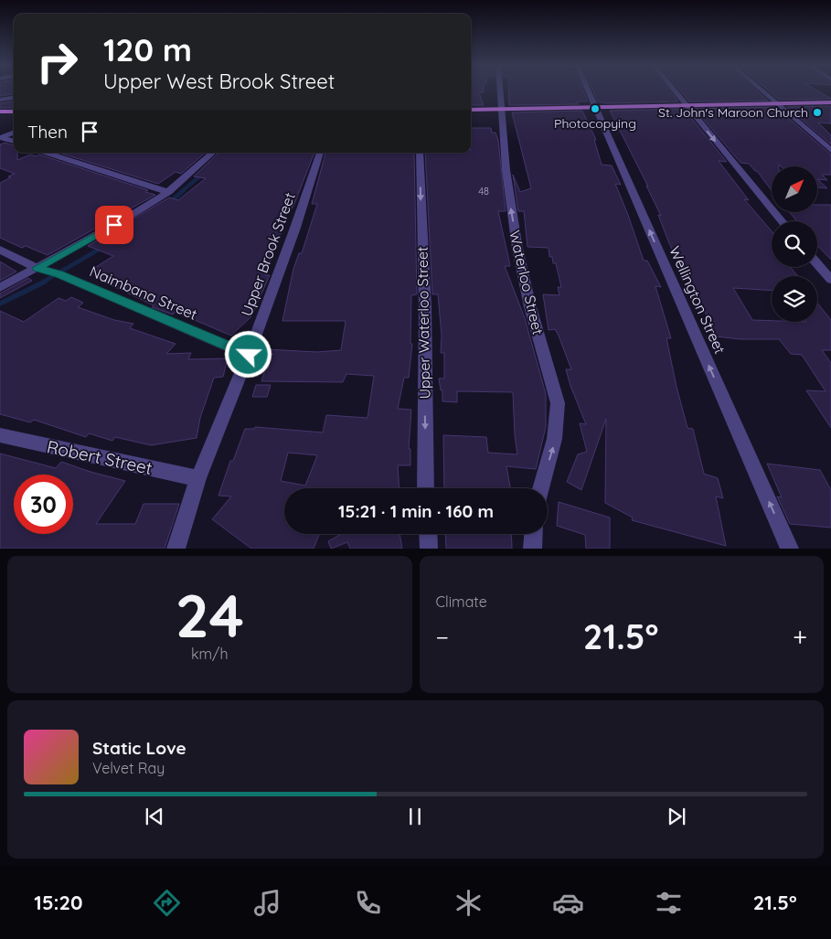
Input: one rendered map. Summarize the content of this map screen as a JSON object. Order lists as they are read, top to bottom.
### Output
{
  "streets": {
    "street": [
      "Upper Brook Street",
      "Waterloo Street",
      "Naimbana Street",
      "Wellington Street",
      "Upper Waterloo Street",
      "Robert Street"
    ]
  },
  "crossings": [
    ["Upper Brook Street", "Naimbana Street"],
    ["Upper Brook Street", "Robert Street"]
  ],
  "one_way": ["Waterloo Street", "Wellington Street", "Upper Waterloo Street"],
  "places": ["Photocopying", "St. John's Maroon Church"],
  "house_numbers": ["48"],
  "north": "top right",
  "page": {
    "turn": ["120 m", "Upper West Brook Street"],
    "then": "Then",
    "limit": "30",
    "trip": "15:21 · 1 min · 160 m",
    "tile": [
      ["24", "km/h"],
      "Climate"
    ],
    "heat": ["−", "21.5°", "+"],
    "song": ["Static Love", "Velvet Ray"],
    "tabs": ["15:20", "21.5°"]
  }
}
